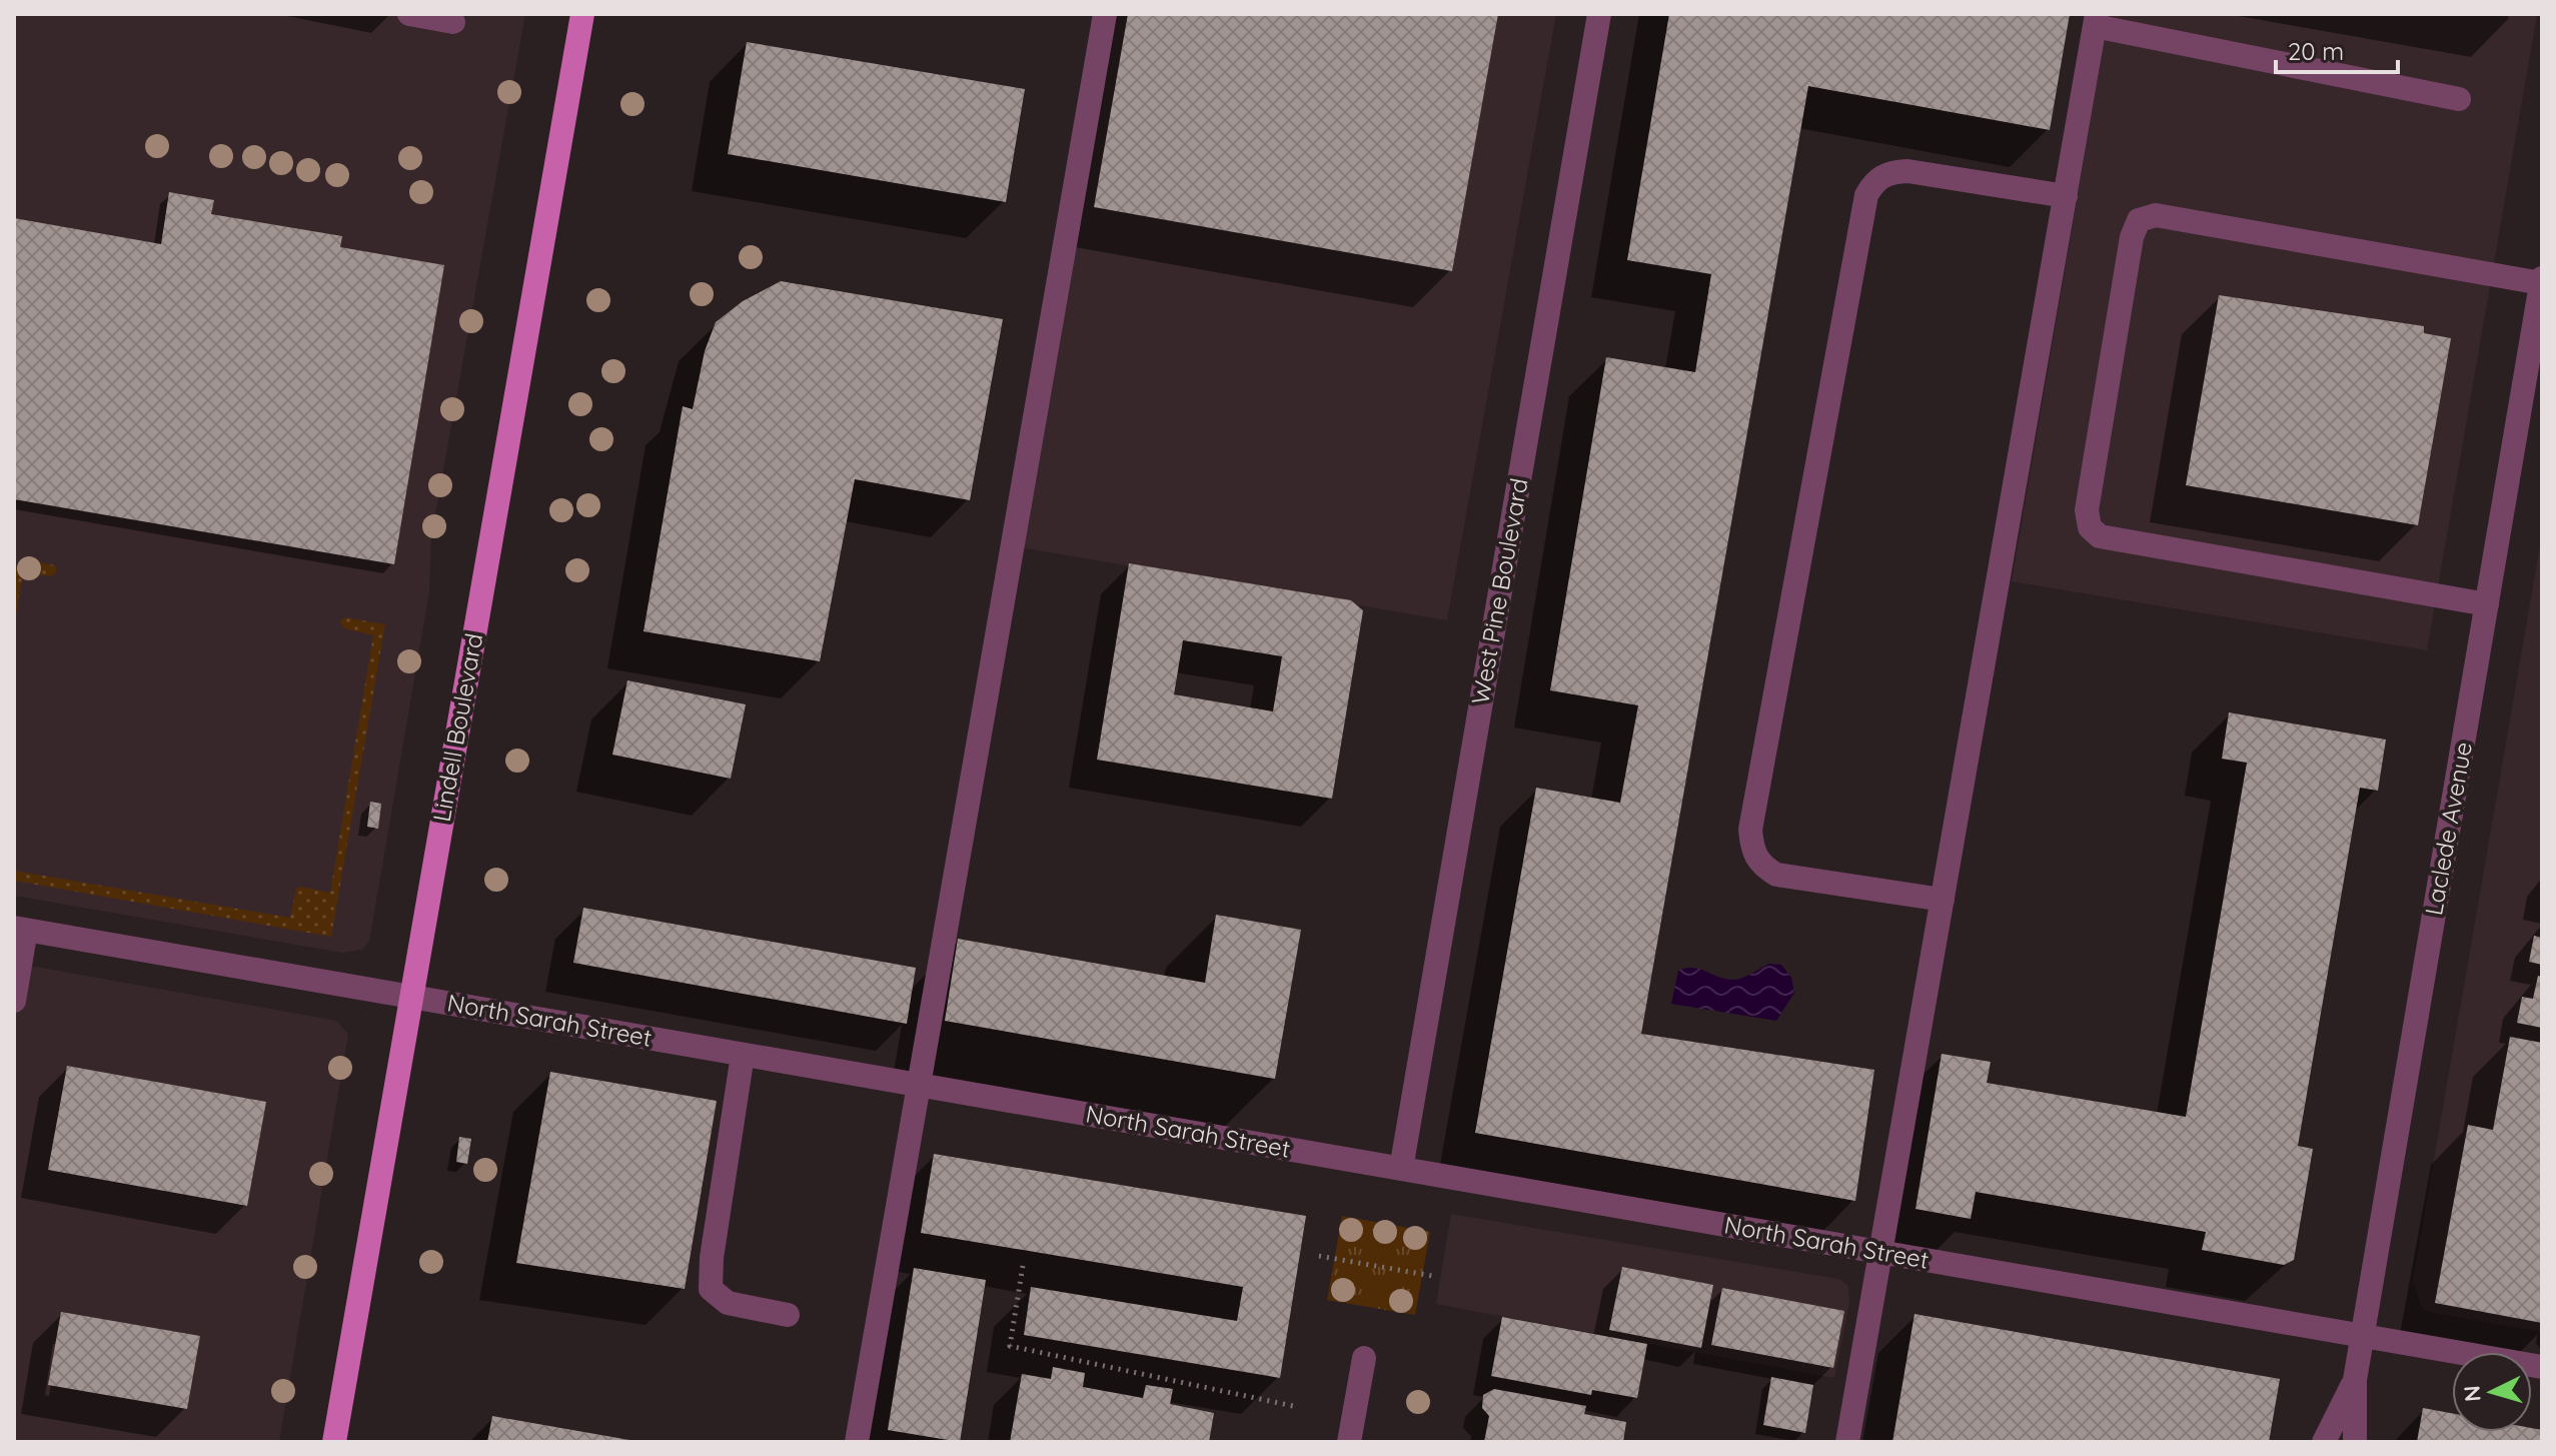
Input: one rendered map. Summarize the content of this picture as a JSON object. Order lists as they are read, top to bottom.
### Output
{
  "streets": {
    "main road": ["Lindell Boulevard"],
    "street": ["West Pine Boulevard", "Laclede Avenue", "North Sarah Street"]
  },
  "crossings": [
    ["West Pine Boulevard", "North Sarah Street"],
    ["Lindell Boulevard", "North Sarah Street"],
    ["Laclede Avenue", "North Sarah Street"]
  ],
  "scale_bar": "20 m",
  "north": "left"
}
